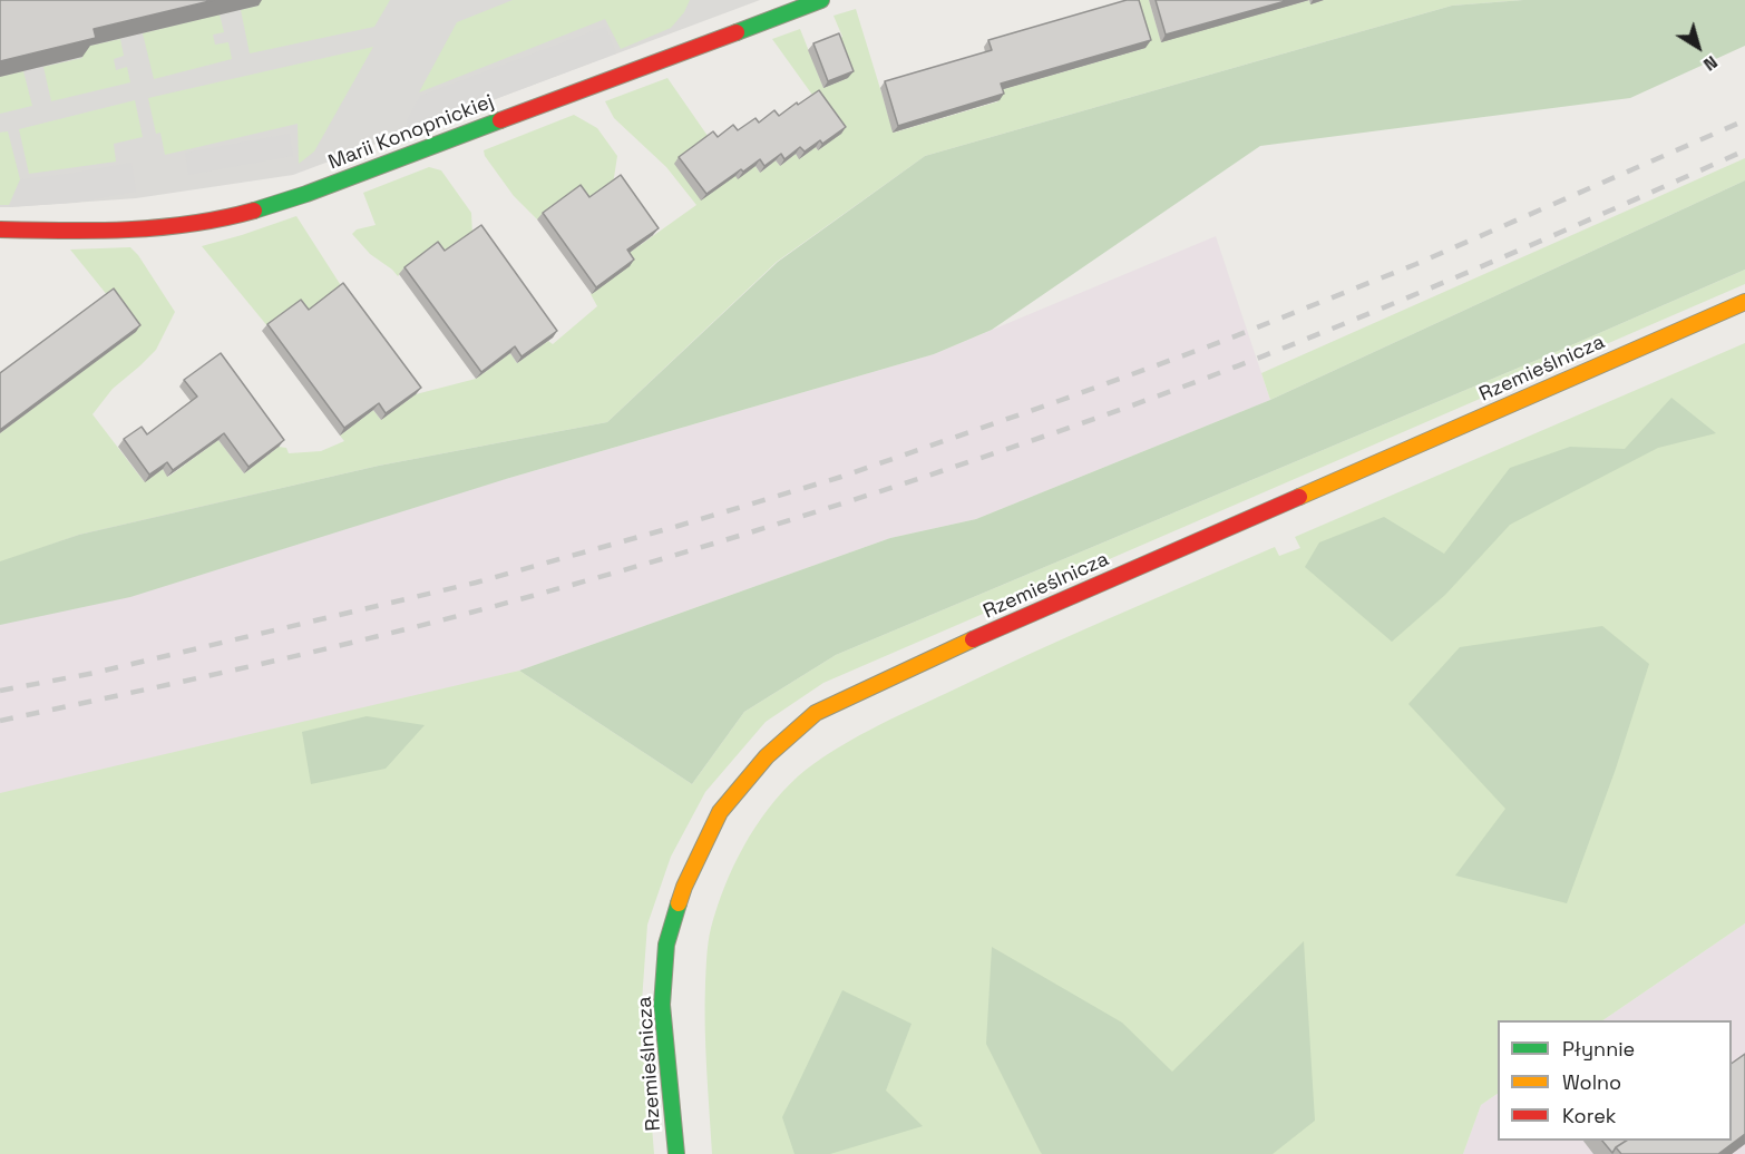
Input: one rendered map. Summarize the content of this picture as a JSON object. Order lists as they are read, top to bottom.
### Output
{
  "streets": {
    "street": ["Marii Konopnickiej", "Rzemieślnicza"]
  },
  "legend": ["Płynnie", "Wolno", "Korek"],
  "north": "bottom right"
}
